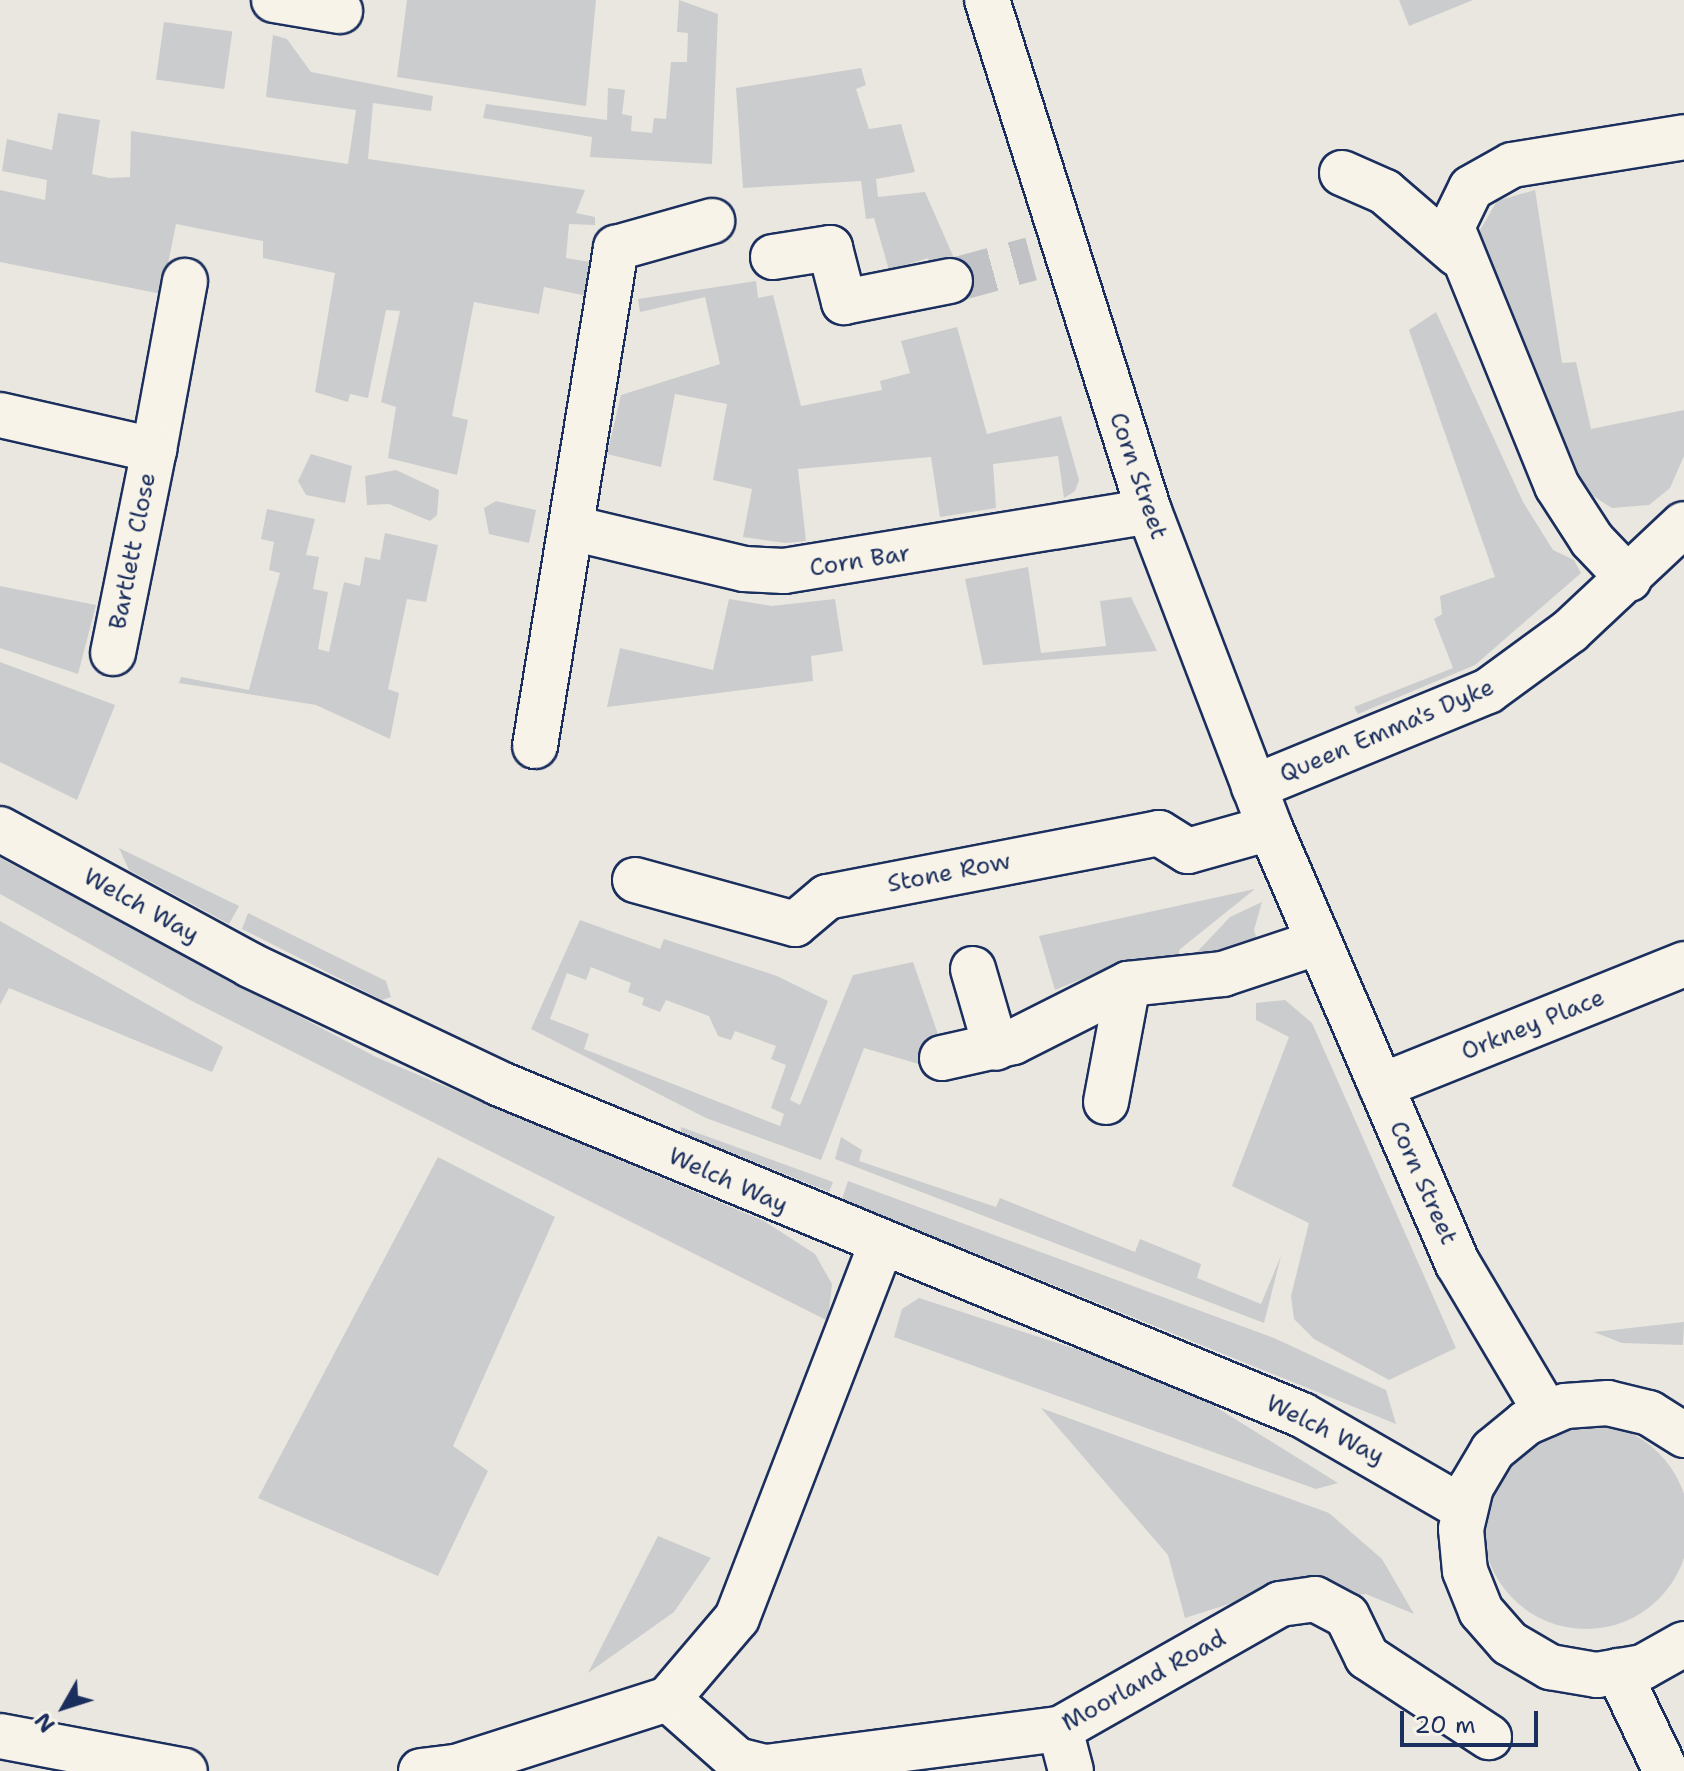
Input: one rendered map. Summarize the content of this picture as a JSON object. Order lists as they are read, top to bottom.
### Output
{
  "streets": {
    "street": [
      "Corn Street",
      "Bartlett Close",
      "Corn Bar",
      "Queen Emma's Dyke",
      "Stone Row",
      "Welch Way",
      "Orkney Place",
      "Moorland Road"
    ]
  },
  "crossings": [
    ["Corn Street", "Corn Bar"],
    ["Corn Street", "Queen Emma's Dyke"],
    ["Corn Street", "Stone Row"],
    ["Corn Street", "Orkney Place"]
  ],
  "scale_bar": "20 m",
  "north": "bottom left"
}
